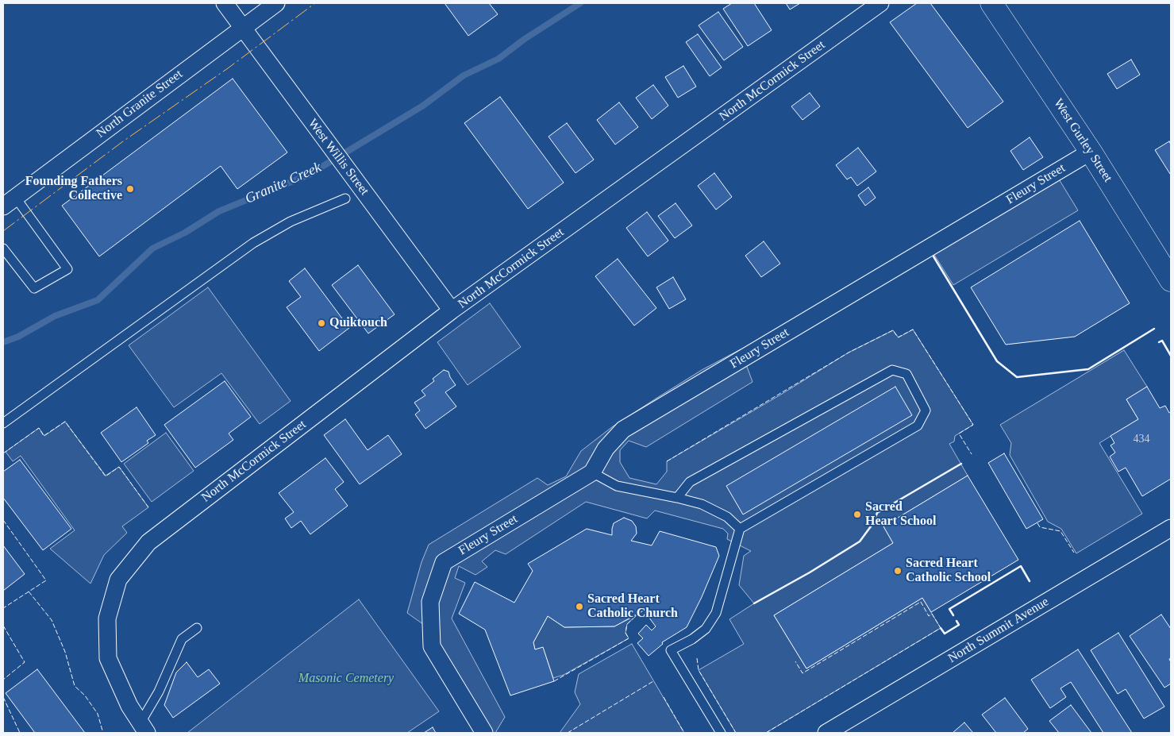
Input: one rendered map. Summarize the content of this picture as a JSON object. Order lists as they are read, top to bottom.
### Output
{
  "streets": {
    "main road": ["West Gurley Street"],
    "street": [
      "North McCormick Street",
      "North Granite Street",
      "West Willis Street",
      "Fleury Street",
      "North Summit Avenue"
    ]
  },
  "crossings": [
    ["North McCormick Street", "West Willis Street"],
    ["North Granite Street", "West Willis Street"],
    ["West Gurley Street", "Fleury Street"]
  ],
  "water": ["Granite Creek"],
  "parks": ["Masonic Cemetery"],
  "places": [
    "Founding Fathers Collective",
    "Quiktouch",
    "Sacred Heart School",
    "Sacred Heart Catholic School",
    "Sacred Heart Catholic Church"
  ],
  "house_numbers": ["434"]
}
